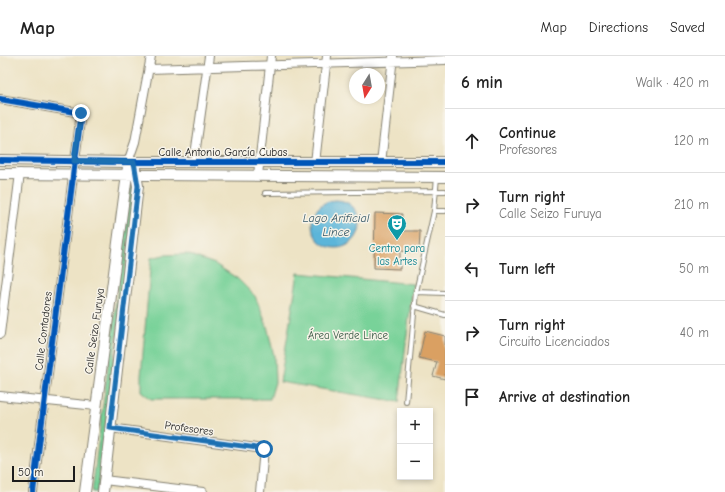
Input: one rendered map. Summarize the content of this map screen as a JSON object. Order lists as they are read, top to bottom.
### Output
{
  "streets": {
    "street": [
      "Calle Antonio García Cubas",
      "Calle Contadores",
      "Calle Seizo Furuya",
      "Profesores"
    ]
  },
  "crossings": [
    ["Calle Antonio García Cubas", "Calle Contadores"],
    ["Calle Antonio García Cubas", "Calle Seizo Furuya"]
  ],
  "water": ["Lago Arificial Lince"],
  "parks": ["Área Verde Lince"],
  "places": {
    "theatre": ["Centro para las Artes"]
  },
  "scale_bar": "50 m",
  "north": "bottom",
  "page": {
    "header": "Map",
    "nav": ["Map", "Directions", "Saved"],
    "heading": ["6 min", "Walk · 420 m"],
    "list": [
      ["Continue", "Profesores", "120 m"],
      ["Turn right", "Calle Seizo Furuya", "210 m"],
      ["Turn left", "50 m"],
      ["Turn right", "Circuito Licenciados", "40 m"],
      "Arrive at destination"
    ],
    "map_buttons": ["+", "−"],
    "scale": "50 m"
  }
}
